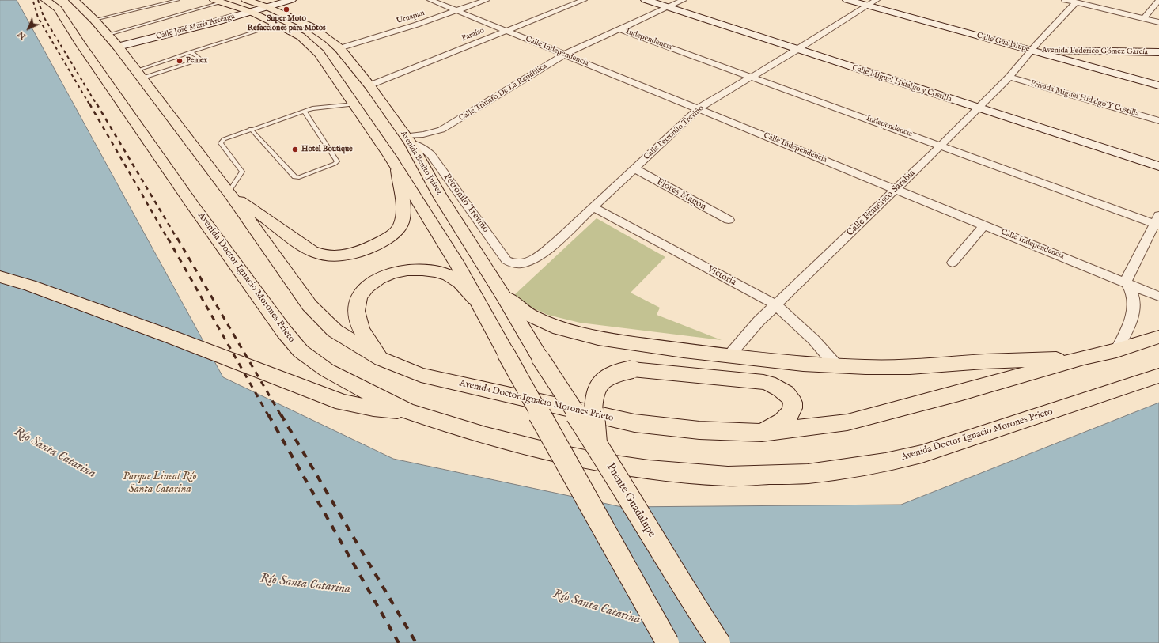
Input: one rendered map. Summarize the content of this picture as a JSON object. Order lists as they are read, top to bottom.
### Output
{
  "streets": {
    "main road": ["Avenida Benito Juárez", "Avenida Doctor Ignacio Morones Prieto", "Puente Guadalupe"],
    "street": [
      "Uruapan",
      "Calle José María Arteaga",
      "Paraíso",
      "Independencia",
      "Calle Guadalupe",
      "Calle Independencia",
      "Avenida Federico Gómez García",
      "Calle Miguel Hidalgo y Costilla",
      "Calle Triunfo De La República",
      "Privada Miguel Hidalgo Y Costilla",
      "Calle Petronilo Treviño",
      "Flores Magon",
      "Petronilo Treviño",
      "Calle Francisco Sarabia",
      "Victoria"
    ]
  },
  "crossings": [
    ["Uruapan", "Calle Independencia"],
    ["Uruapan", "Avenida Benito Juárez"],
    ["Calle José María Arteaga", "Avenida Benito Juárez"],
    ["Calle José María Arteaga", "Avenida Doctor Ignacio Morones Prieto"],
    ["Paraíso", "Calle Independencia"],
    ["Paraíso", "Avenida Benito Juárez"],
    ["Independencia", "Calle Triunfo De La República"],
    ["Independencia", "Calle Petronilo Treviño"],
    ["Independencia", "Calle Francisco Sarabia"],
    ["Calle Guadalupe", "Avenida Federico Gómez García"],
    ["Calle Guadalupe", "Calle Petronilo Treviño"],
    ["Calle Guadalupe", "Calle Francisco Sarabia"],
    ["Calle Independencia", "Calle Triunfo De La República"],
    ["Calle Independencia", "Calle Petronilo Treviño"],
    ["Calle Independencia", "Calle Francisco Sarabia"],
    ["Avenida Federico Gómez García", "Calle Francisco Sarabia"],
    ["Calle Miguel Hidalgo y Costilla", "Calle Triunfo De La República"],
    ["Calle Miguel Hidalgo y Costilla", "Calle Petronilo Treviño"],
    ["Calle Miguel Hidalgo y Costilla", "Calle Francisco Sarabia"],
    ["Calle Triunfo De La República", "Avenida Benito Juárez"],
    ["Calle Triunfo De La República", "Petronilo Treviño"],
    ["Privada Miguel Hidalgo Y Costilla", "Calle Francisco Sarabia"],
    ["Calle Petronilo Treviño", "Flores Magon"],
    ["Calle Petronilo Treviño", "Petronilo Treviño"],
    ["Calle Petronilo Treviño", "Victoria"],
    ["Avenida Benito Juárez", "Petronilo Treviño"],
    ["Avenida Benito Juárez", "Puente Guadalupe"],
    ["Calle Francisco Sarabia", "Victoria"]
  ],
  "water": ["Río Santa Catarina"],
  "parks": ["Parque Lineal Río Santa Catarina"],
  "places": ["Super Moto Refacciones para Motos", "Pemex", "Hotel Boutique"],
  "north": "bottom left"
}
